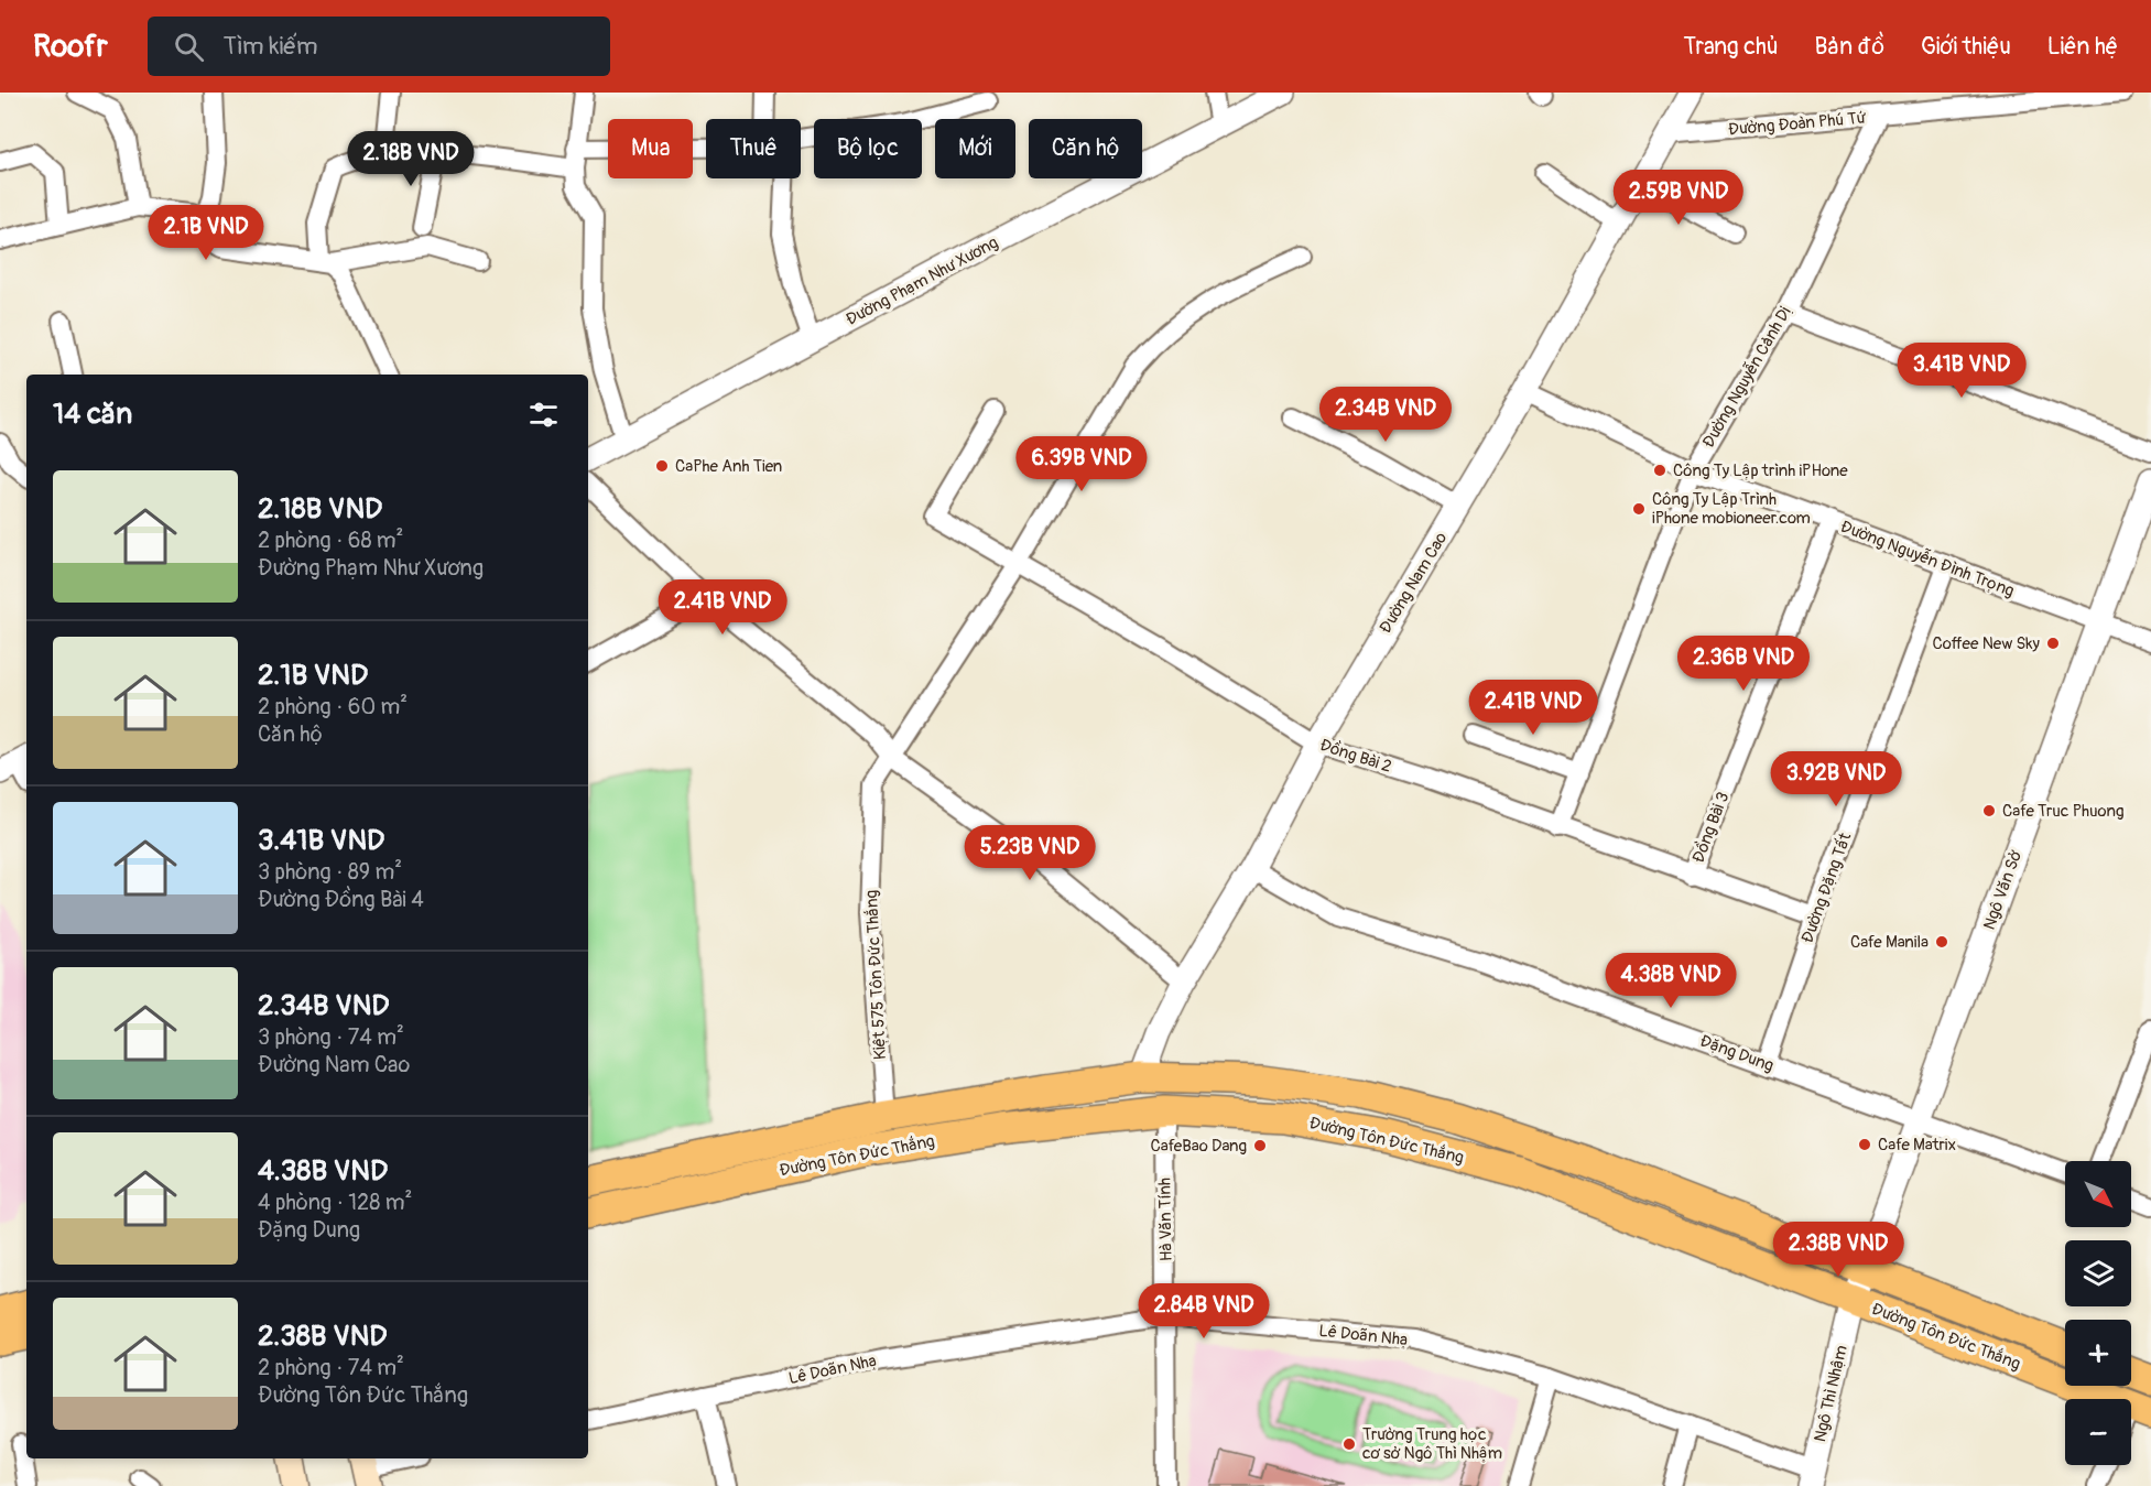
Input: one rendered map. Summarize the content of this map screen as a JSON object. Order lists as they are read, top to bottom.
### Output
{
  "streets": {
    "highway": ["Đường Tôn Đức Thắng"],
    "street": [
      "Đường Đoàn Phú Tứ",
      "Đường Phạm Như Xương",
      "Đường Nguyễn Cảnh Dị",
      "Đường Nguyễn Đình Trọng",
      "Đường Nam Cao",
      "Đồng Bài 2",
      "Đồng Bài 3",
      "Đường Đặng Tất",
      "Ngô Văn Sở",
      "Kiệt 575 Tôn Đức Thắng",
      "Đặng Dung",
      "Hà Văn Tính",
      "Lê Doãn Nhạ",
      "Ngô Thì Nhậm"
    ]
  },
  "crossings": [
    ["Đường Đoàn Phú Tứ", "Đường Nguyễn Cảnh Dị"],
    ["Đường Đoàn Phú Tứ", "Đường Nam Cao"],
    ["Đường Nguyễn Cảnh Dị", "Đường Nguyễn Đình Trọng"],
    ["Đường Nguyễn Cảnh Dị", "Đồng Bài 2"],
    ["Đường Nguyễn Đình Trọng", "Đường Nam Cao"],
    ["Đường Nguyễn Đình Trọng", "Đồng Bài 3"],
    ["Đường Nguyễn Đình Trọng", "Đường Đặng Tất"],
    ["Đường Nguyễn Đình Trọng", "Ngô Văn Sở"],
    ["Đường Nam Cao", "Đồng Bài 2"],
    ["Đường Nam Cao", "Đặng Dung"],
    ["Đường Nam Cao", "Đường Tôn Đức Thắng"],
    ["Đồng Bài 2", "Đồng Bài 3"],
    ["Đồng Bài 2", "Đường Đặng Tất"],
    ["Đồng Bài 2", "Kiệt 575 Tôn Đức Thắng"],
    ["Đường Đặng Tất", "Đặng Dung"],
    ["Ngô Văn Sở", "Đặng Dung"],
    ["Ngô Văn Sở", "Đường Tôn Đức Thắng"],
    ["Ngô Văn Sở", "Ngô Thì Nhậm"],
    ["Kiệt 575 Tôn Đức Thắng", "Đường Tôn Đức Thắng"],
    ["Đường Tôn Đức Thắng", "Hà Văn Tính"],
    ["Đường Tôn Đức Thắng", "Ngô Thì Nhậm"],
    ["Hà Văn Tính", "Lê Doãn Nhạ"],
    ["Lê Doãn Nhạ", "Ngô Thì Nhậm"]
  ],
  "places": [
    "CaPhe Anh Tien",
    "Công Ty Lập trình iPHone",
    "Công Ty Lập Trình iPhone mobioneer.com",
    "Coffee New Sky",
    "Cafe Truc Phuong",
    "Cafe Manila",
    "Cafe Matrix",
    "CafeBao Dang",
    "Trường Trung học cơ sở Ngô Thì Nhậm"
  ],
  "north": "bottom right",
  "page": {
    "header": "Roofr",
    "search": "Tìm kiếm",
    "nav": [
      "Trang chủ",
      "Bản đồ",
      "Giới thiệu",
      "Liên hệ"
    ],
    "chip": [
      "Mua",
      "Thuê",
      "Bộ lọc",
      "Mới",
      "Căn hộ"
    ],
    "price": [
      "2.18B VND",
      "2.59B VND",
      "2.1B VND",
      "3.41B VND",
      "2.34B VND",
      "6.39B VND",
      "2.41B VND",
      "2.36B VND",
      "2.41B VND",
      "3.92B VND",
      "5.23B VND",
      "4.38B VND",
      "2.38B VND",
      "2.84B VND"
    ],
    "heading": "14 căn",
    "list": [
      {
        "name": "2.18B VND",
        "note": "2 phòng · 68 m² · Đường Phạm Như Xương"
      },
      {
        "name": "2.1B VND",
        "note": "2 phòng · 60 m² · Căn hộ"
      },
      {
        "name": "3.41B VND",
        "note": "3 phòng · 89 m² · Đường Đồng Bài 4"
      },
      {
        "name": "2.34B VND",
        "note": "3 phòng · 74 m² · Đường Nam Cao"
      },
      {
        "name": "4.38B VND",
        "note": "4 phòng · 128 m² · Đặng Dung"
      },
      {
        "name": "2.38B VND",
        "note": "2 phòng · 74 m² · Đường Tôn Đức Thắng"
      }
    ],
    "map_buttons": ["+", "−"]
  }
}
